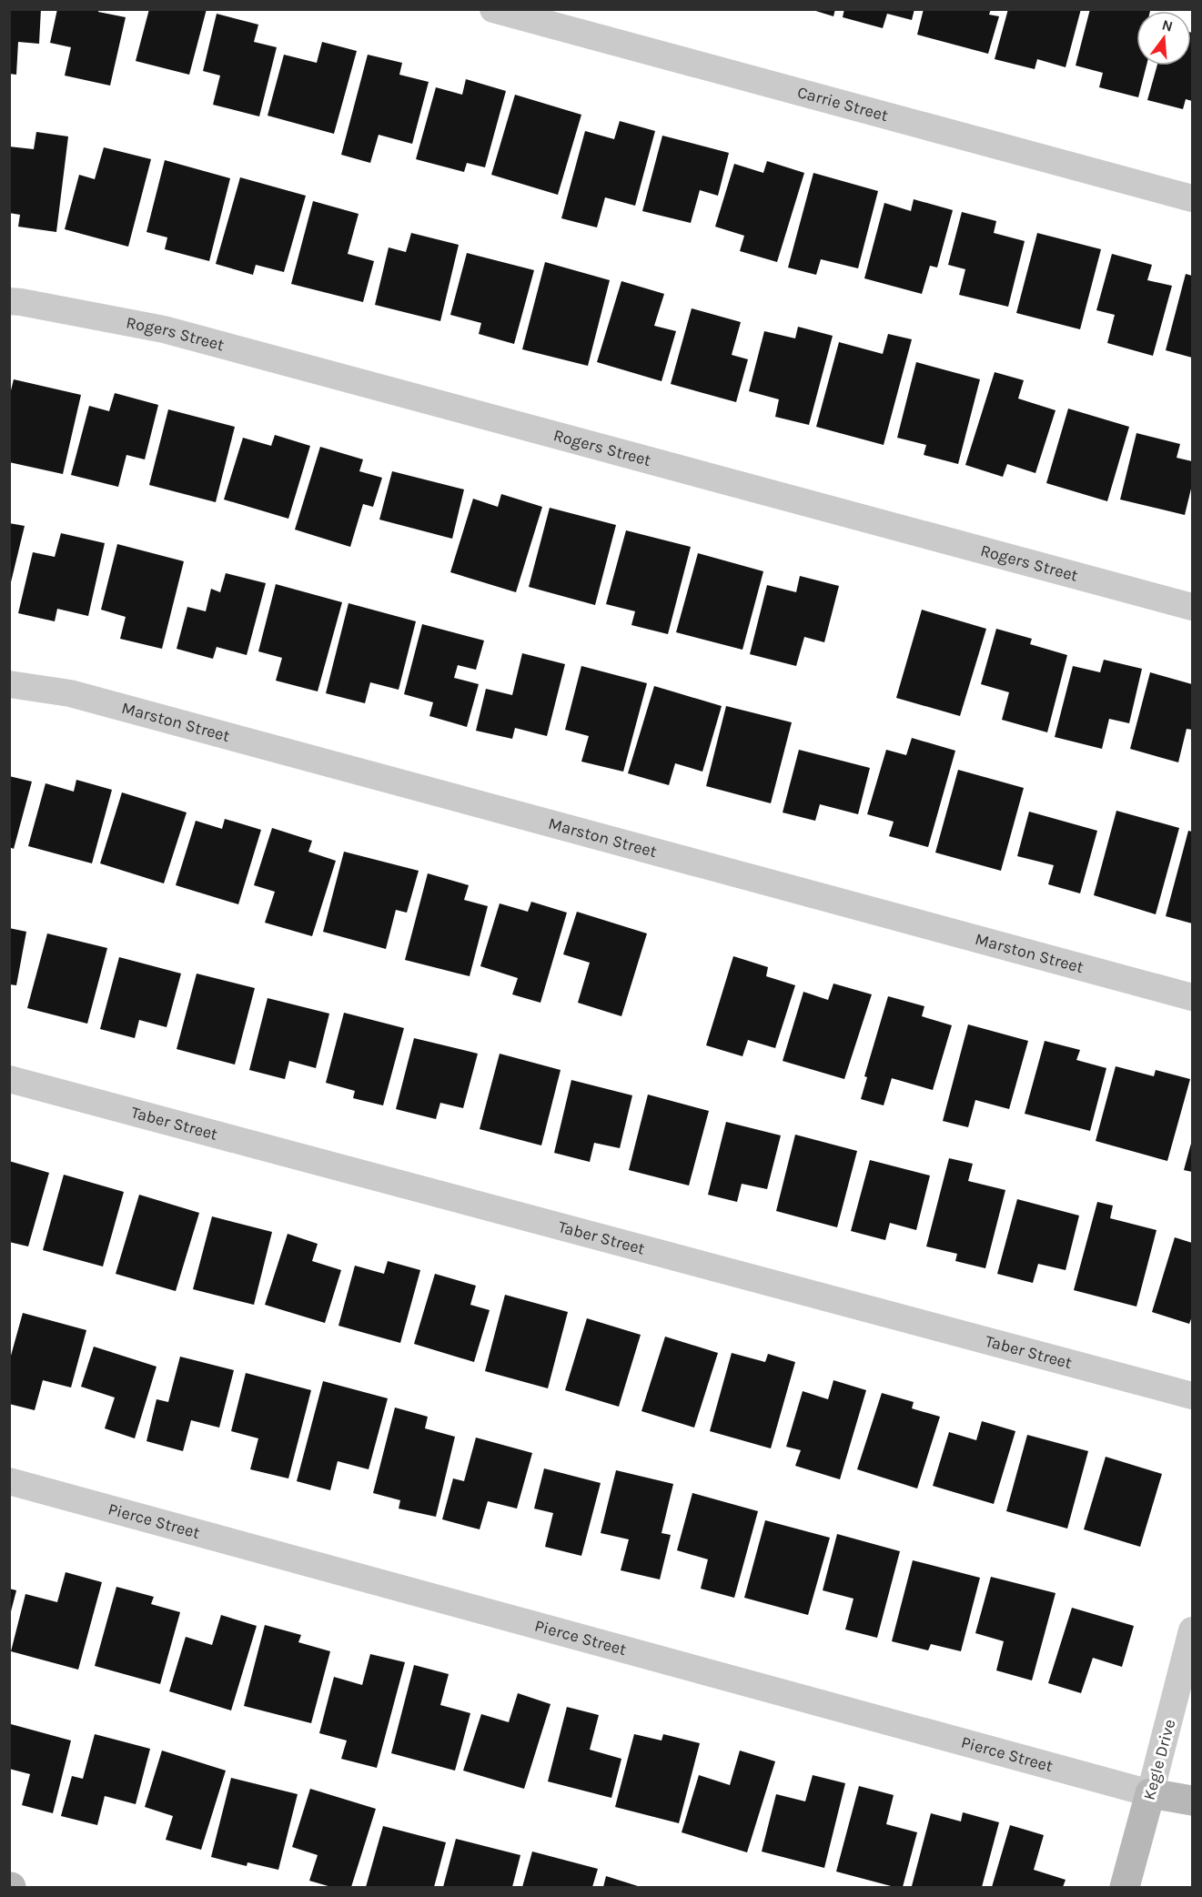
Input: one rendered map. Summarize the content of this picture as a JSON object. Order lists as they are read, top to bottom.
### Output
{
  "streets": {
    "street": [
      "Carrie Street",
      "Rogers Street",
      "Marston Street",
      "Taber Street",
      "Pierce Street",
      "Kegle Drive"
    ]
  },
  "crossings": [
    ["Pierce Street", "Kegle Drive"]
  ],
  "north": "top"
}
